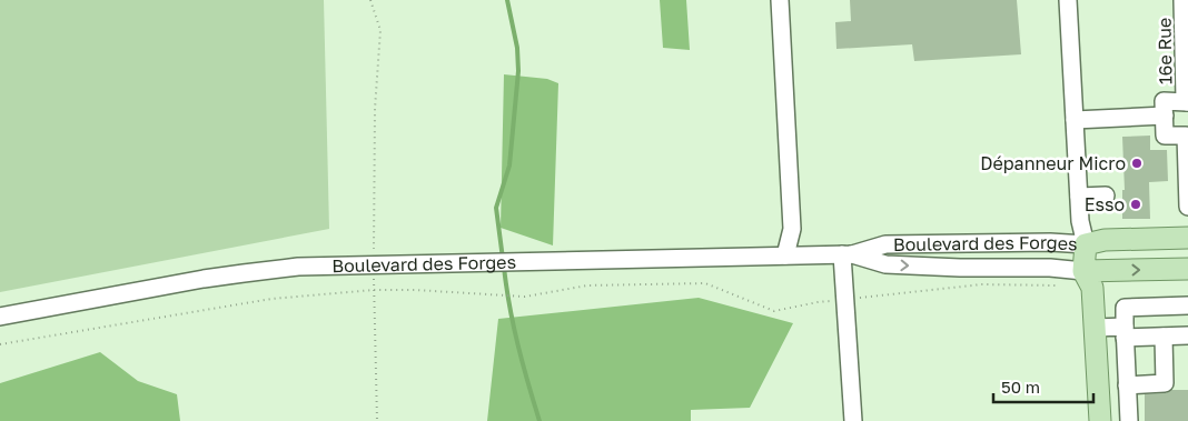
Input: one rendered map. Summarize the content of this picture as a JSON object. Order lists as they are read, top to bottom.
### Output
{
  "streets": {
    "main road": ["Boulevard des Forges"],
    "street": ["16e Rue"]
  },
  "places": ["Dépanneur Micro", "Esso"],
  "scale_bar": "50 m"
}
